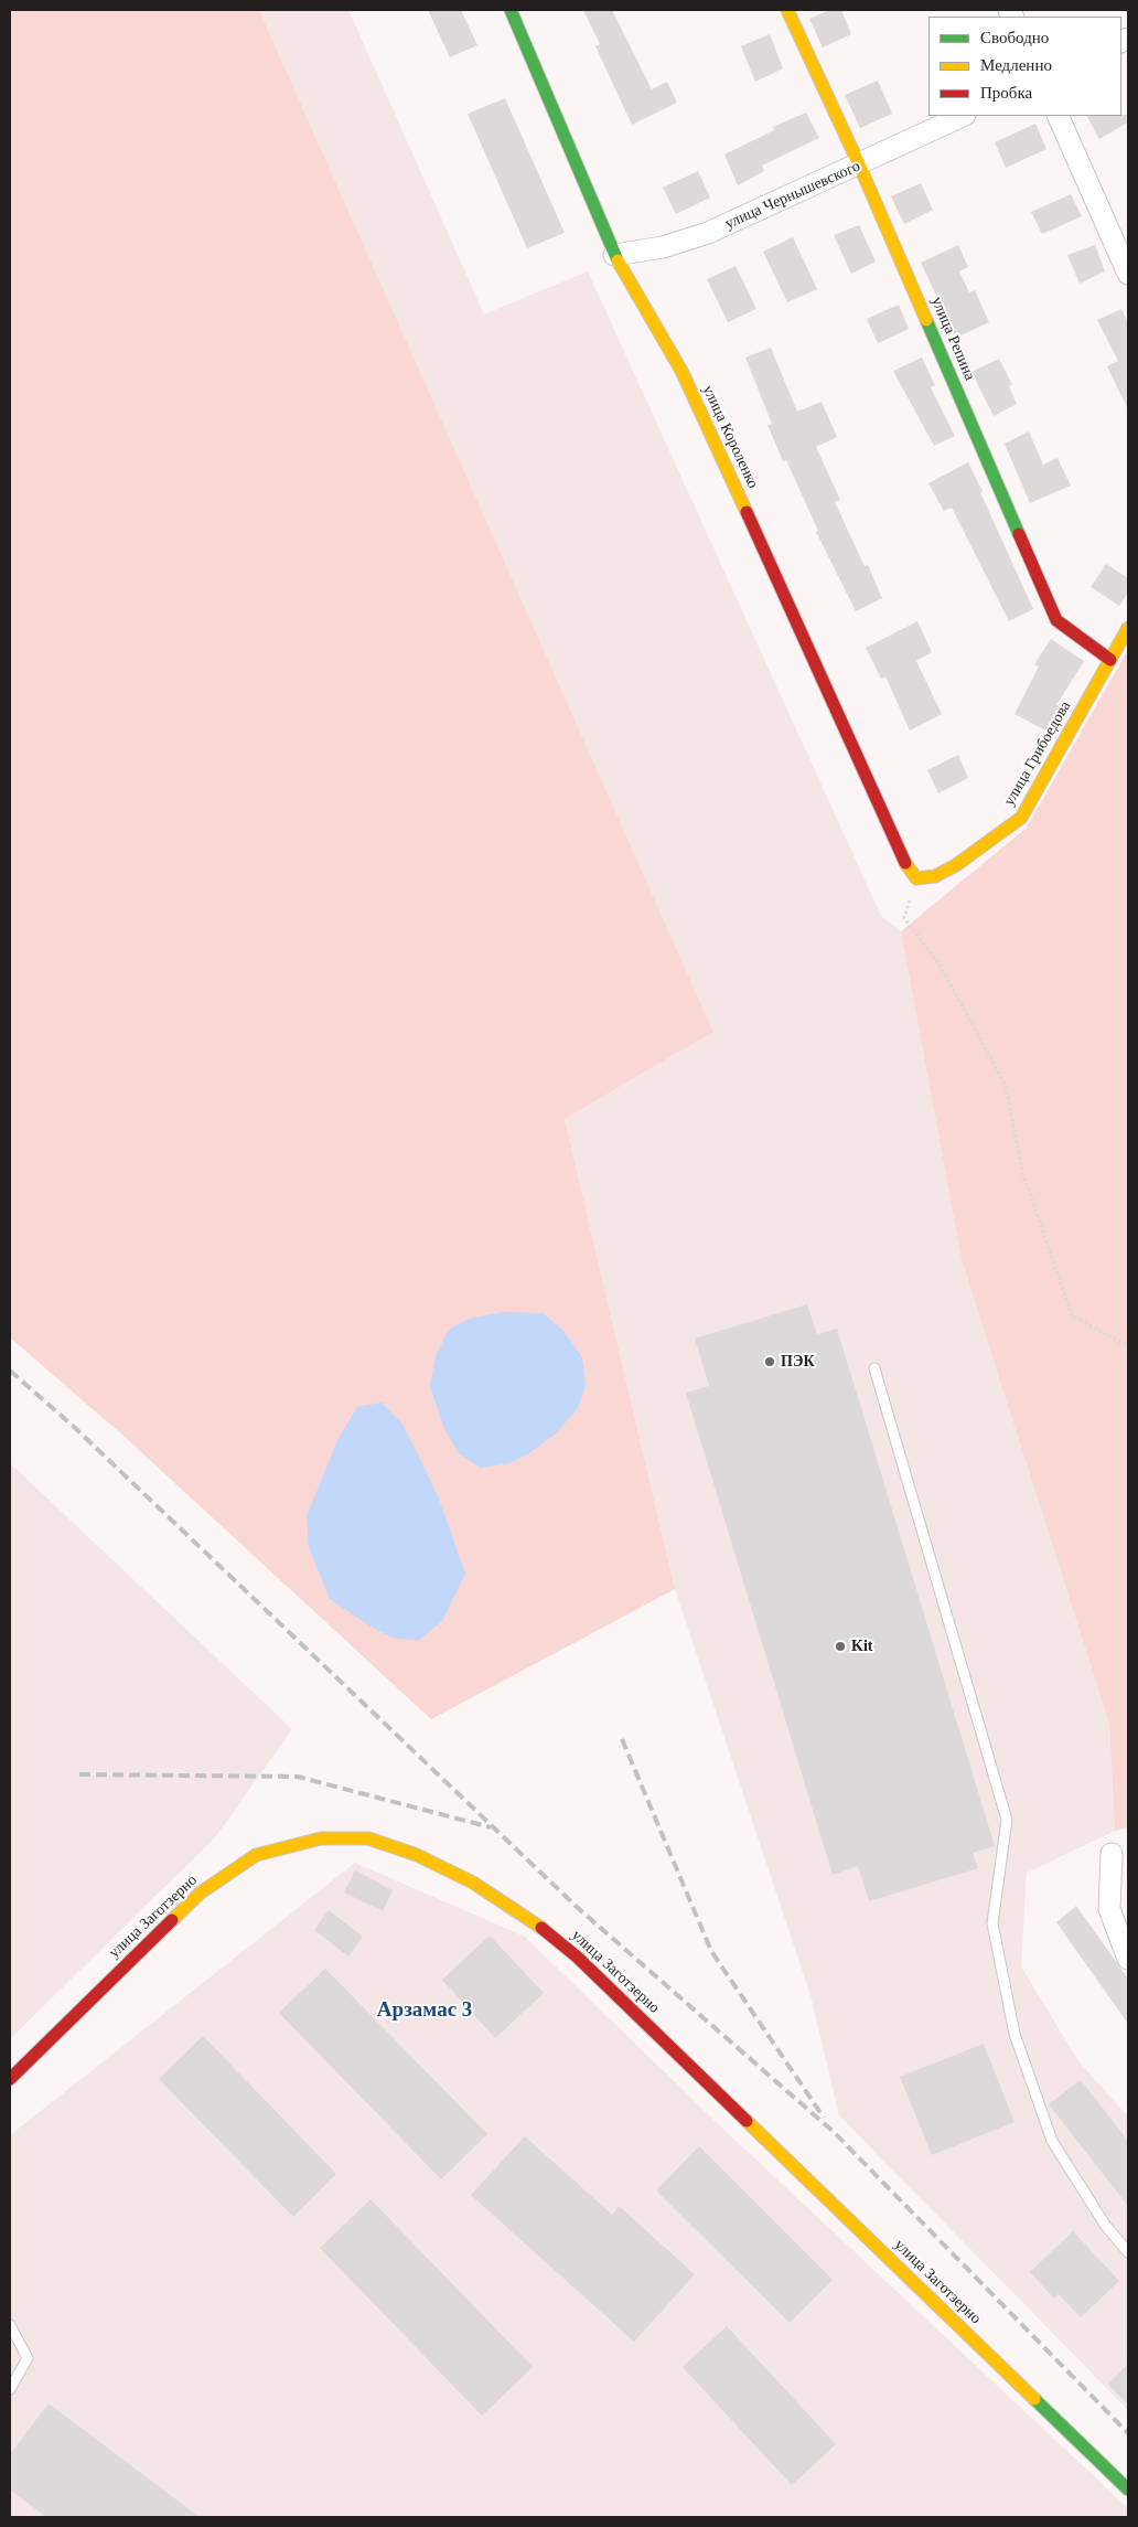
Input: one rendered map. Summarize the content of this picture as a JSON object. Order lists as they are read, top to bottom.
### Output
{
  "streets": {
    "street": [
      "улица Чернышевского",
      "улица Репина",
      "улица Короленко",
      "улица Грибоедова",
      "улица Заготзерно"
    ]
  },
  "crossings": [
    ["улица Чернышевского", "улица Репина"],
    ["улица Чернышевского", "улица Короленко"],
    ["улица Репина", "улица Грибоедова"],
    ["улица Короленко", "улица Грибоедова"]
  ],
  "districts": ["Арзамас 3"],
  "places": ["ПЭК", "Kit"],
  "legend": ["Свободно", "Медленно", "Пробка"]
}
